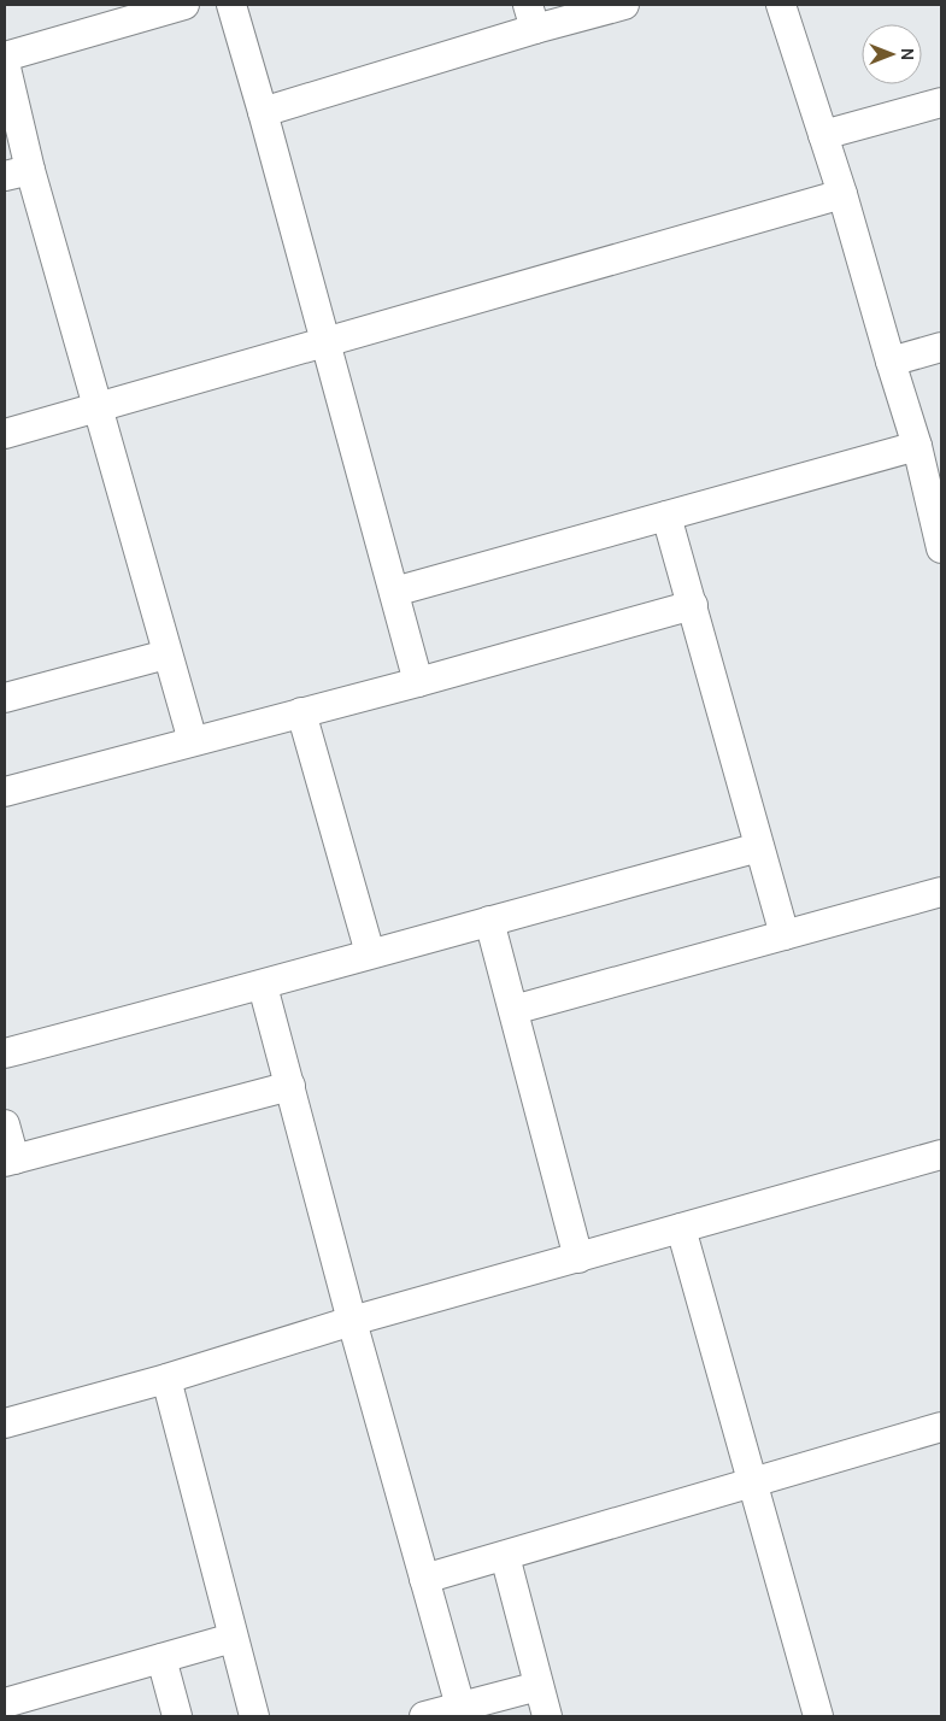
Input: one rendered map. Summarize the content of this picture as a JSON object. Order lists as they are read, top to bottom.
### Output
{
  "north": "right"
}
